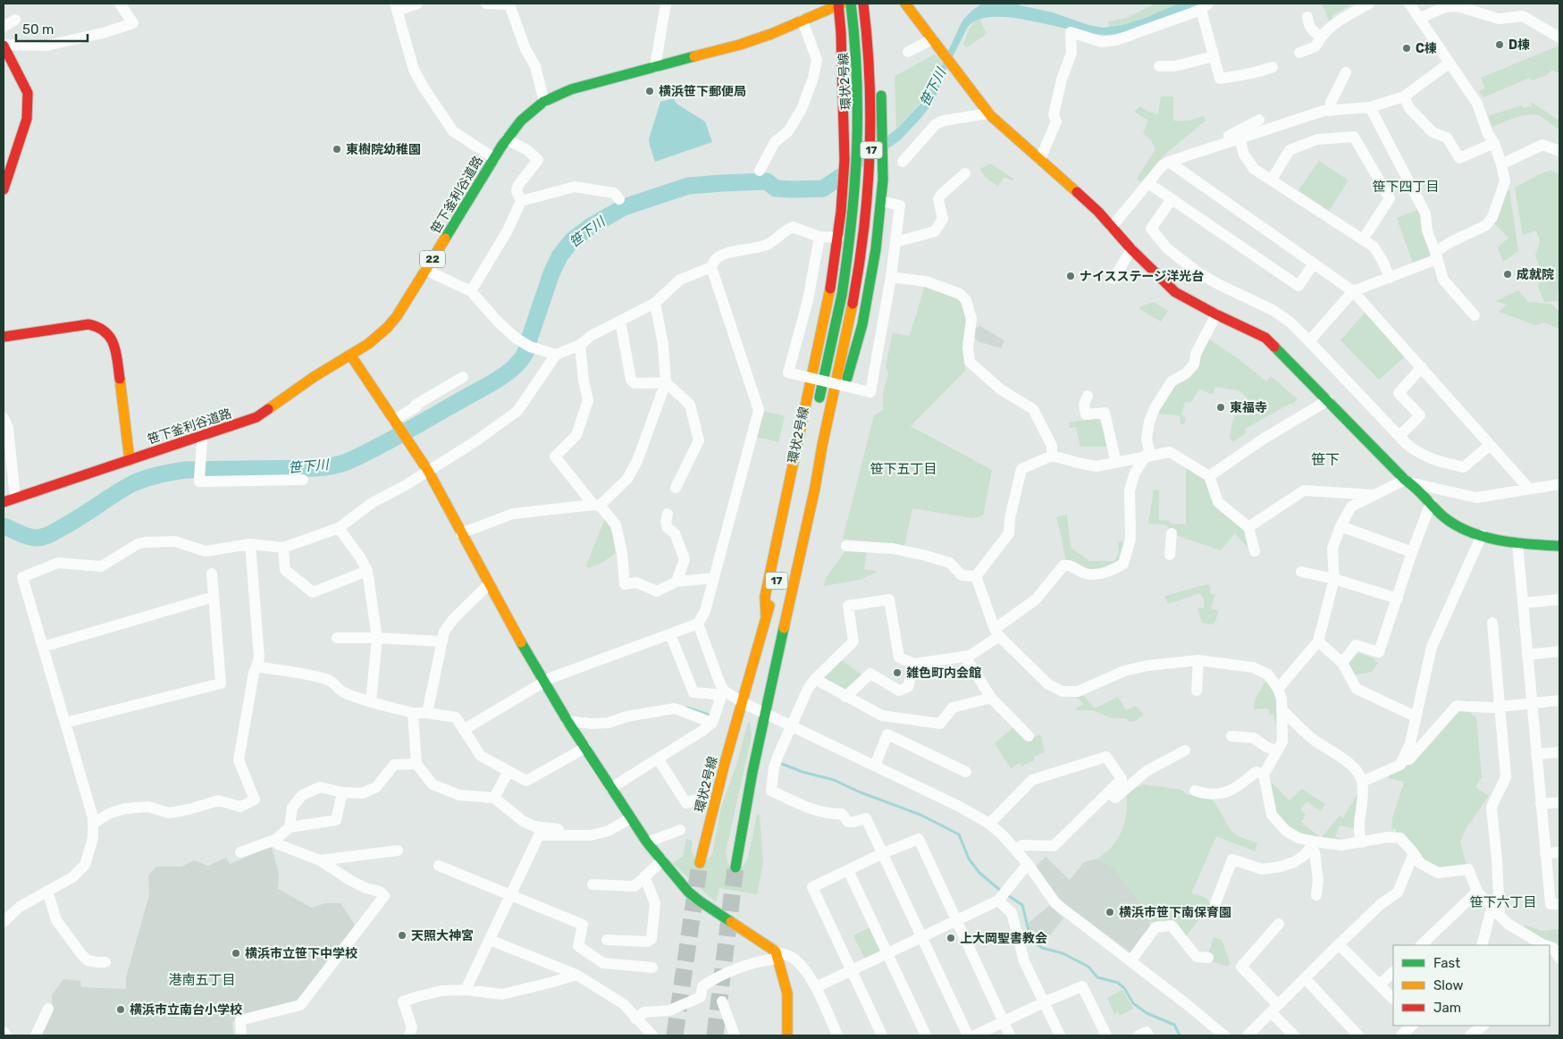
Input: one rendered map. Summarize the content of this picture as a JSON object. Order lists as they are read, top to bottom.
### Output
{
  "streets": {
    "main road": [
      "環状2号線",
      "17",
      "笹下釜利谷道路",
      "22"
    ]
  },
  "crossings": [
    ["環状2号線", "17"],
    ["17", "笹下釜利谷道路"]
  ],
  "districts": [
    "笹下四丁目",
    "笹下",
    "笹下五丁目",
    "笹下六丁目",
    "港南五丁目"
  ],
  "water": ["笹下川"],
  "places": [
    "D棟",
    "C棟",
    "横浜笹下郵便局",
    "東樹院幼稚園",
    "成就院",
    "ナイスステージ洋光台",
    "東福寺",
    "雑色町内会館",
    "横浜市笹下南保育園",
    "天照大神宮",
    "上大岡聖書教会",
    "横浜市立笹下中学校",
    "横浜市立南台小学校"
  ],
  "legend": ["Fast", "Slow", "Jam"],
  "scale_bar": "50 m"
}
